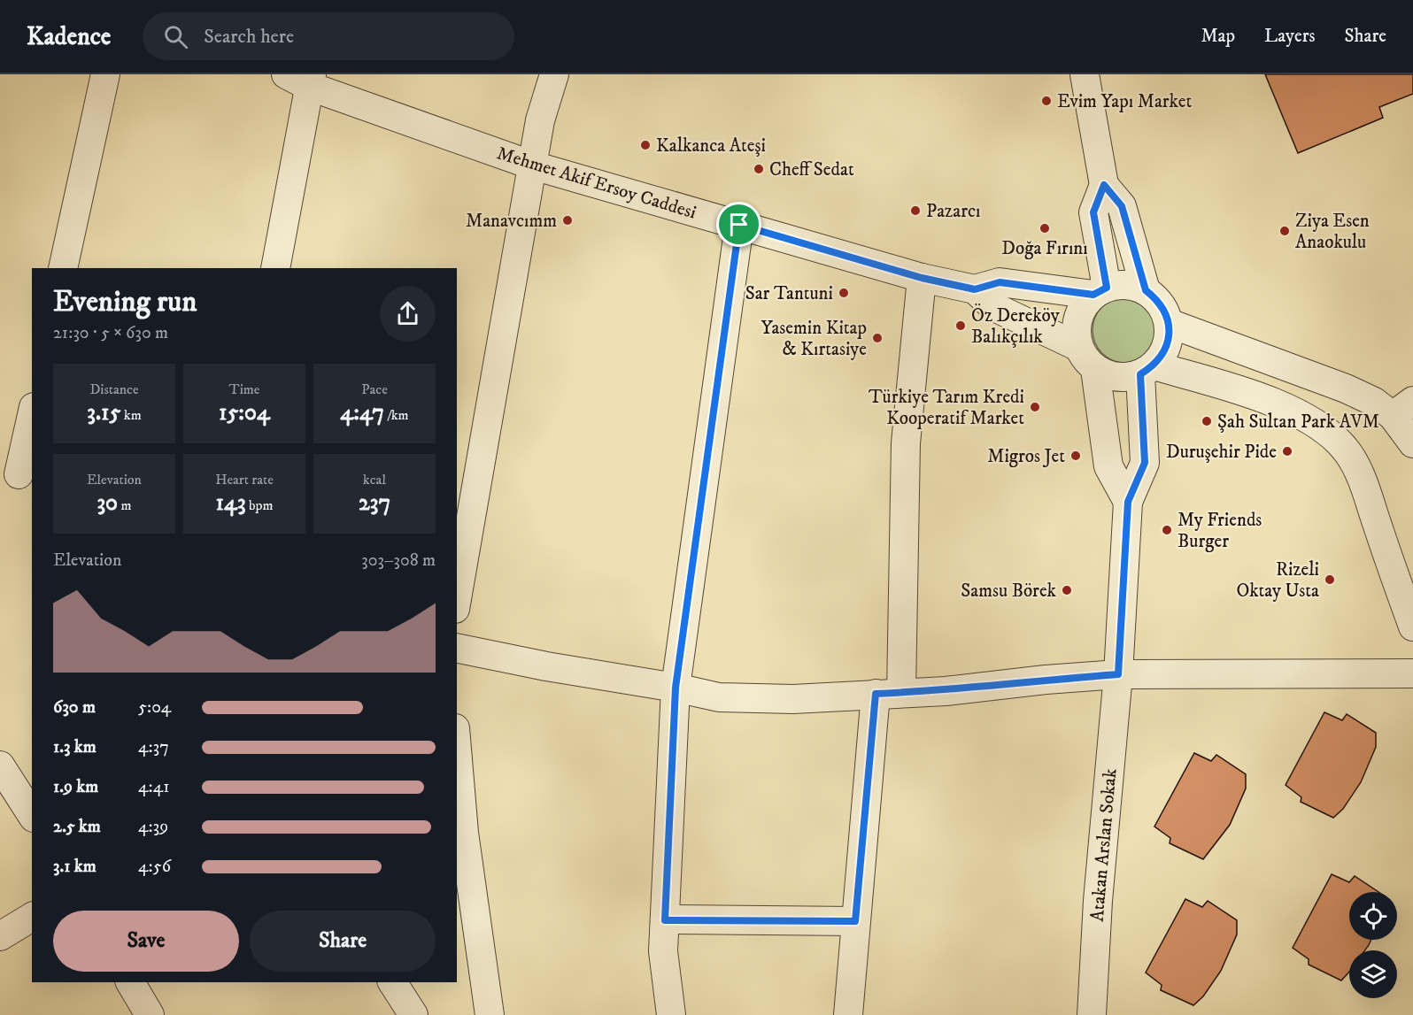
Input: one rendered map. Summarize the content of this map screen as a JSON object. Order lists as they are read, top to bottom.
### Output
{
  "streets": {
    "street": ["Mehmet Akif Ersoy Caddesi", "Atakan Arslan Sokak"]
  },
  "places": [
    "Evim Yapı Market",
    "Kalkanca Ateşi",
    "Cheff Sedat",
    "Pazarcı",
    "Manavcımm",
    "Doğa Fırını",
    "Ziya Esen Anaokulu",
    "Sar Tantuni",
    "Öz Dereköy Balıkçılık",
    "Yasemin Kitap & Kırtasiye",
    "Türkiye Tarım Kredi Kooperatif Market",
    "Şah Sultan Park AVM",
    "Duruşehir Pide",
    "Migros Jet",
    "My Friends Burger",
    "Rizeli Oktay Usta",
    "Samsu Börek"
  ],
  "page": {
    "header": "Kadence",
    "search": "Search here",
    "nav": ["Map", "Layers", "Share"],
    "heading": ["Evening run", "21:30 · 5 × 630 m"],
    "stats": [
      ["Distance", "3.15 km"],
      ["Time", "15:04"],
      ["Pace", "4:47 /km"],
      ["Elevation", "30 m"],
      ["Heart rate", "143 bpm"],
      ["kcal", "237"]
    ],
    "chart": ["Elevation", "303–308 m"],
    "list": [
      {
        "name": "630 m",
        "note": "5:04"
      },
      {
        "name": "1.3 km",
        "note": "4:37"
      },
      {
        "name": "1.9 km",
        "note": "4:41"
      },
      {
        "name": "2.5 km",
        "note": "4:39"
      },
      {
        "name": "3.1 km",
        "note": "4:56"
      }
    ],
    "buttons": ["Save", "Share"]
  }
}
